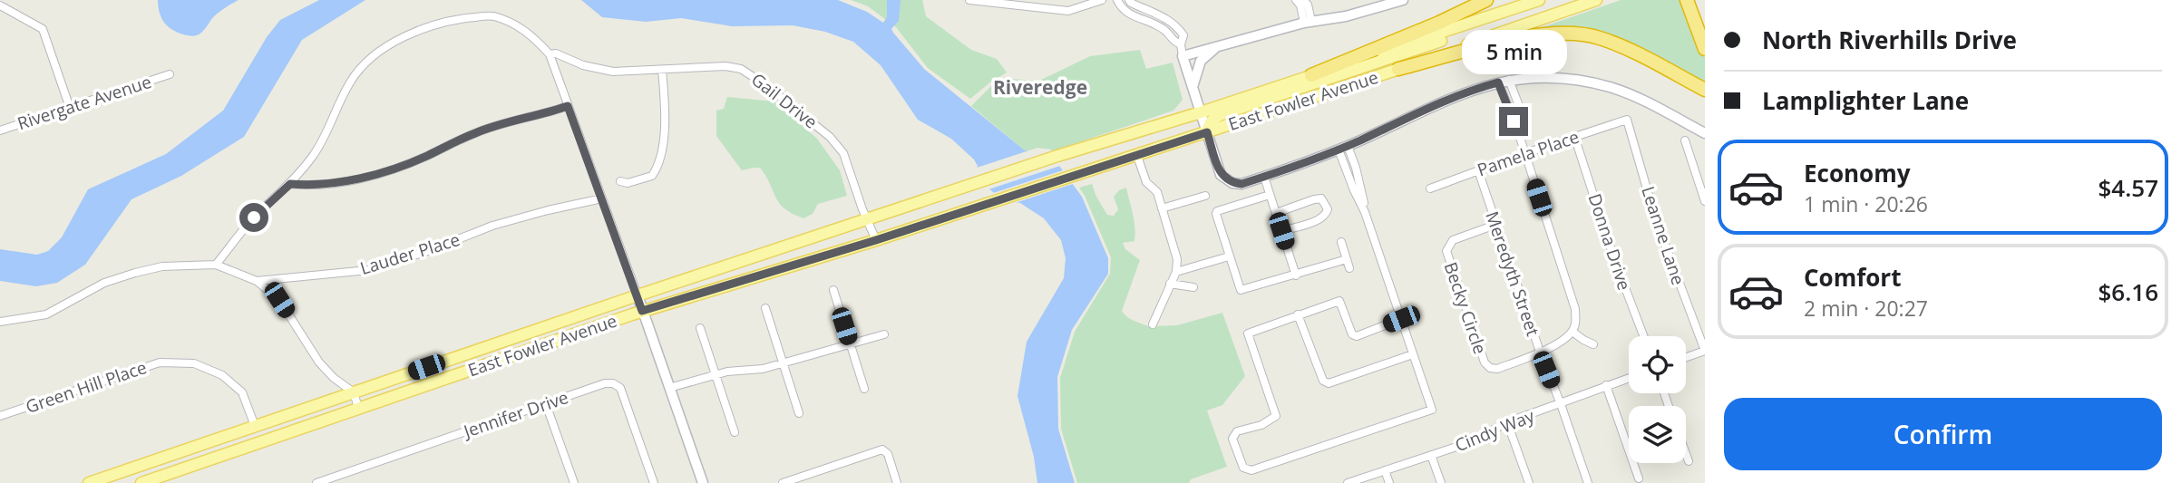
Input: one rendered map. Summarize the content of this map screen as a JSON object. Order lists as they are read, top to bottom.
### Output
{
  "streets": {
    "main road": ["East Fowler Avenue"],
    "street": [
      "Gail Drive",
      "Rivergate Avenue",
      "Pamela Place",
      "Leanne Lane",
      "Donna Drive",
      "Lauder Place",
      "Meredyth Street",
      "Becky Circle",
      "Green Hill Place",
      "Jennifer Drive",
      "Cindy Way"
    ]
  },
  "crossings": [
    ["Gail Drive", "East Fowler Avenue"],
    ["East Fowler Avenue", "Green Hill Place"],
    ["Pamela Place", "Leanne Lane"],
    ["Pamela Place", "Donna Drive"],
    ["Pamela Place", "Meredyth Street"],
    ["Meredyth Street", "Becky Circle"],
    ["Meredyth Street", "Cindy Way"]
  ],
  "districts": ["Riveredge"],
  "page": {
    "banner": ["North Riverhills Drive", "Lamplighter Lane"],
    "bubble": "5 min",
    "list": [
      {
        "name": "Economy",
        "note": "1 min · 20:26",
        "value": "$4.57"
      },
      {
        "name": "Comfort",
        "note": "2 min · 20:27",
        "value": "$6.16"
      }
    ],
    "buttons": "Confirm"
  }
}
